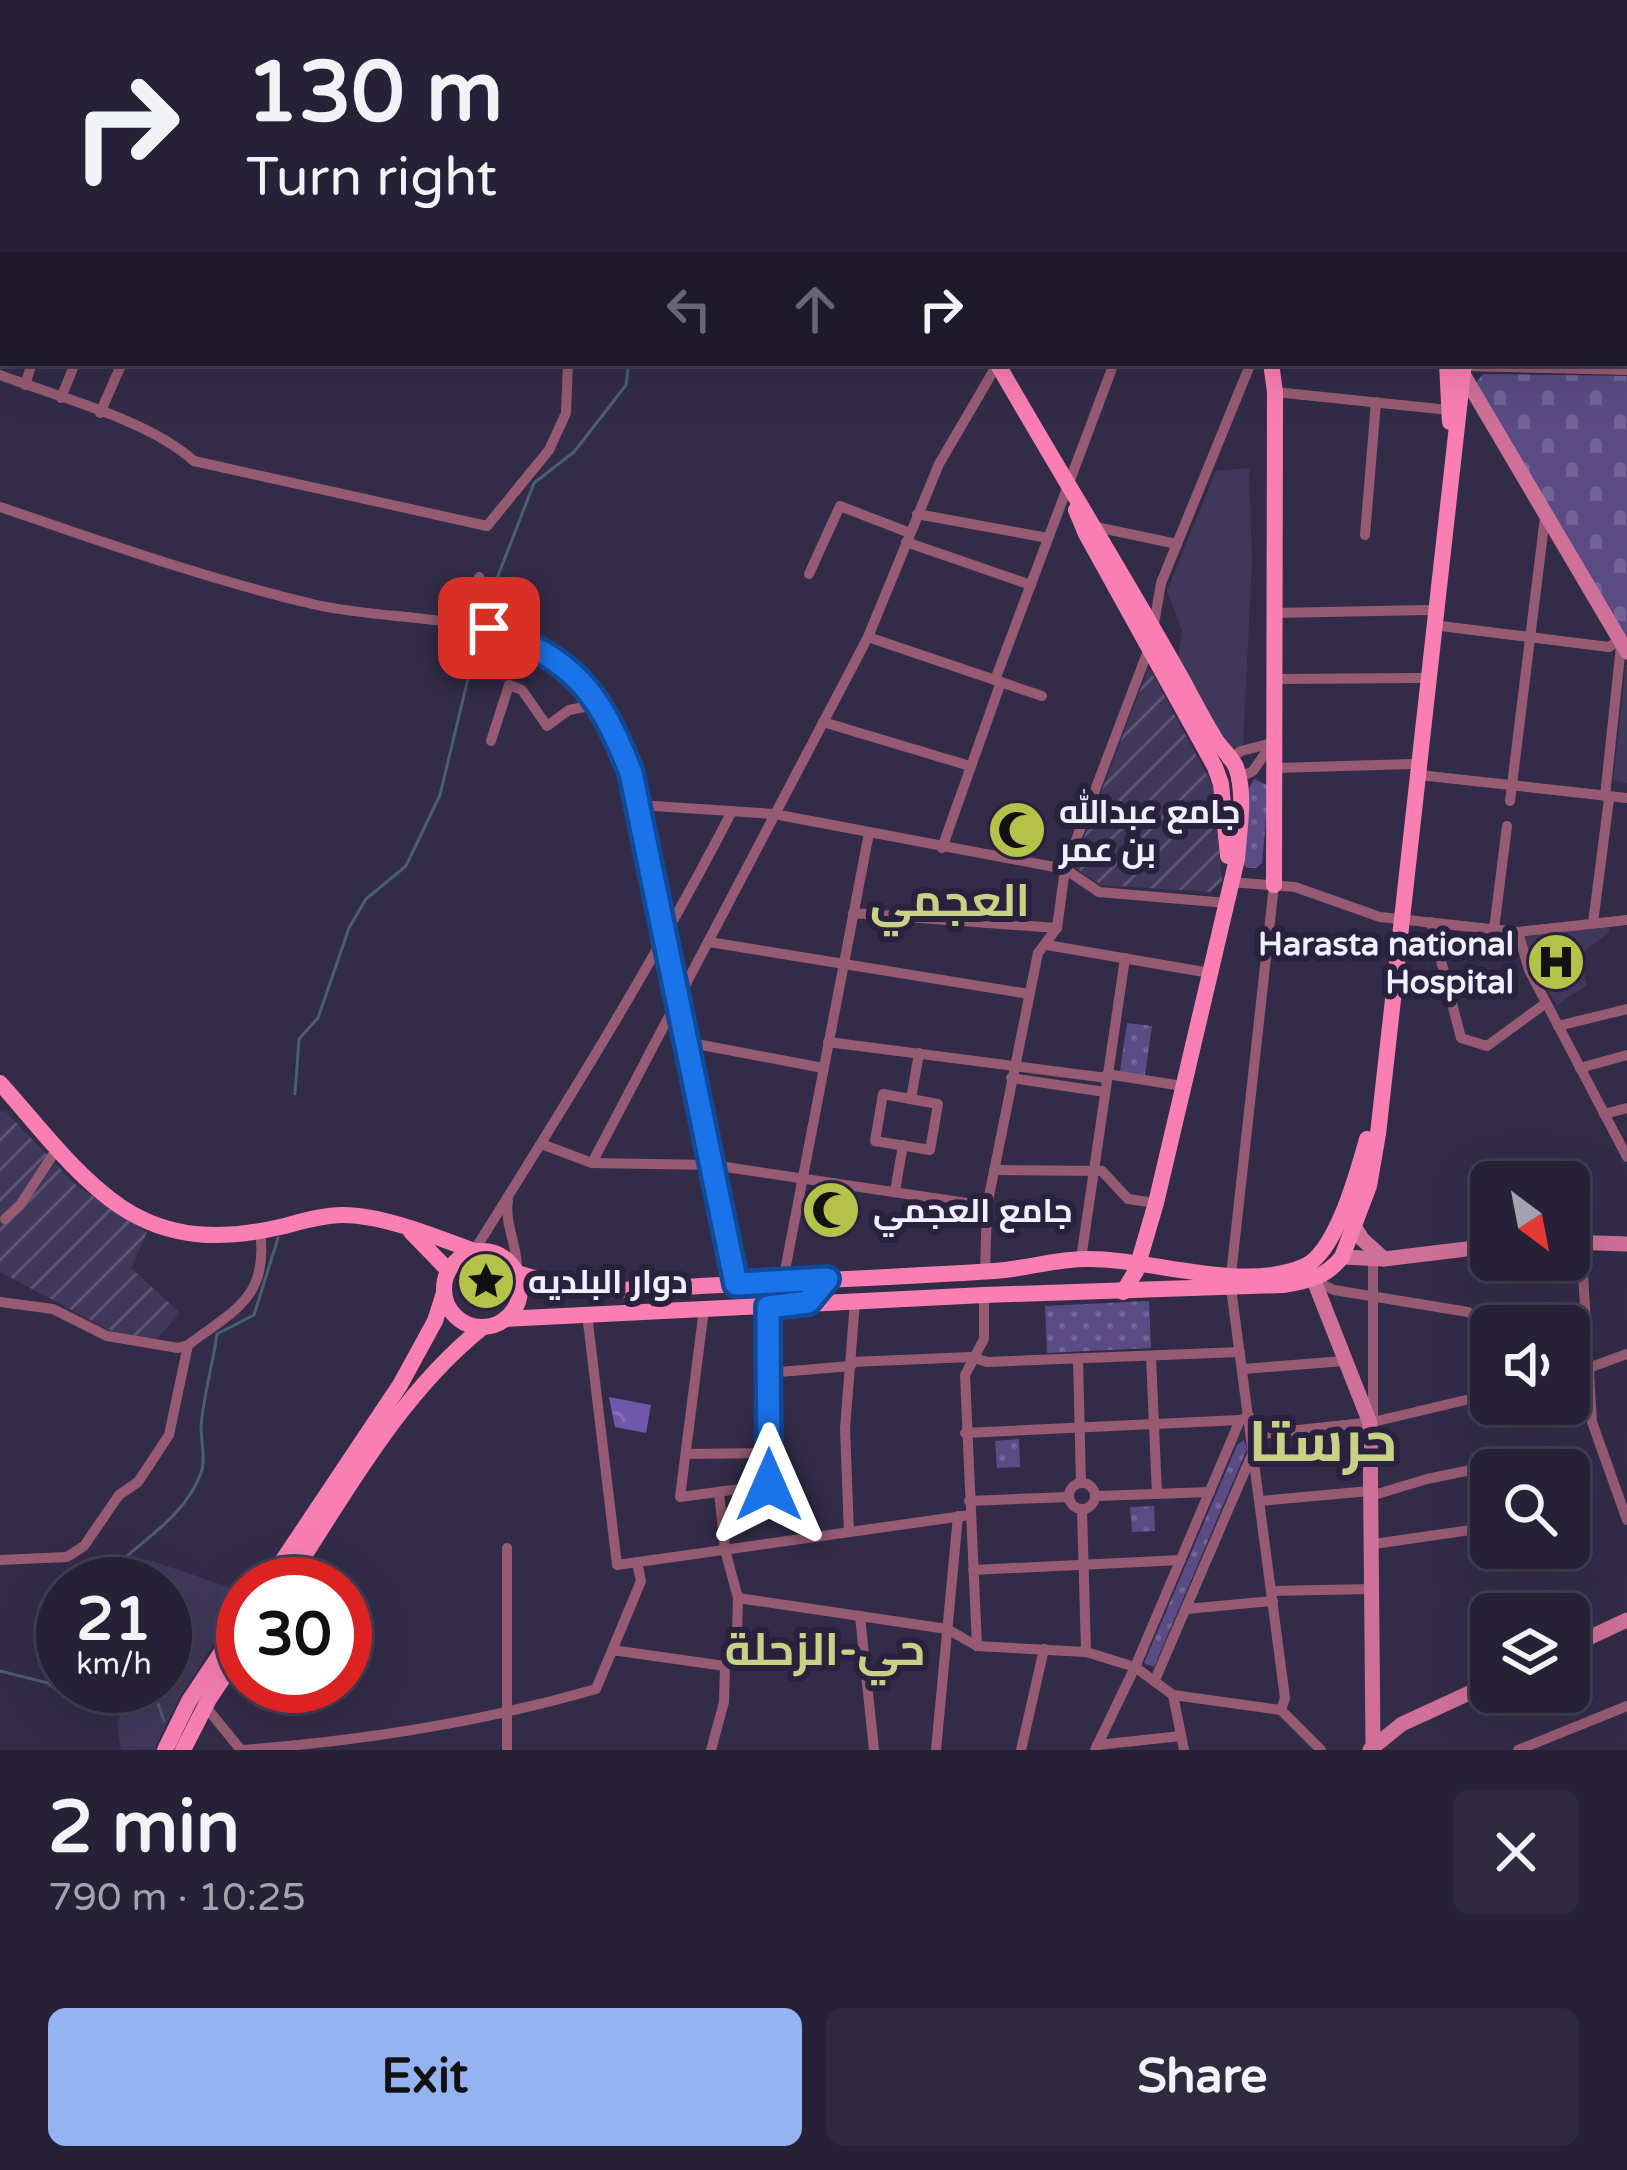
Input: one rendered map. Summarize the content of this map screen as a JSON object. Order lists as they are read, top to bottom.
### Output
{
  "districts": ["العجمي", "حرستا", "حي-الزحلة"],
  "places": {
    "mosque": ["جامع عبدالله بن عمر", "جامع العجمي"],
    "hospital": ["Harasta national Hospital"],
    "place": ["دوار البلديه"]
  },
  "north": "bottom right",
  "page": {
    "turn": ["130 m", "Turn right"],
    "speed": "21 km/h",
    "limit": "30",
    "heading": ["2 min", "790 m · 10:25"],
    "buttons": ["Exit", "Share"]
  }
}
